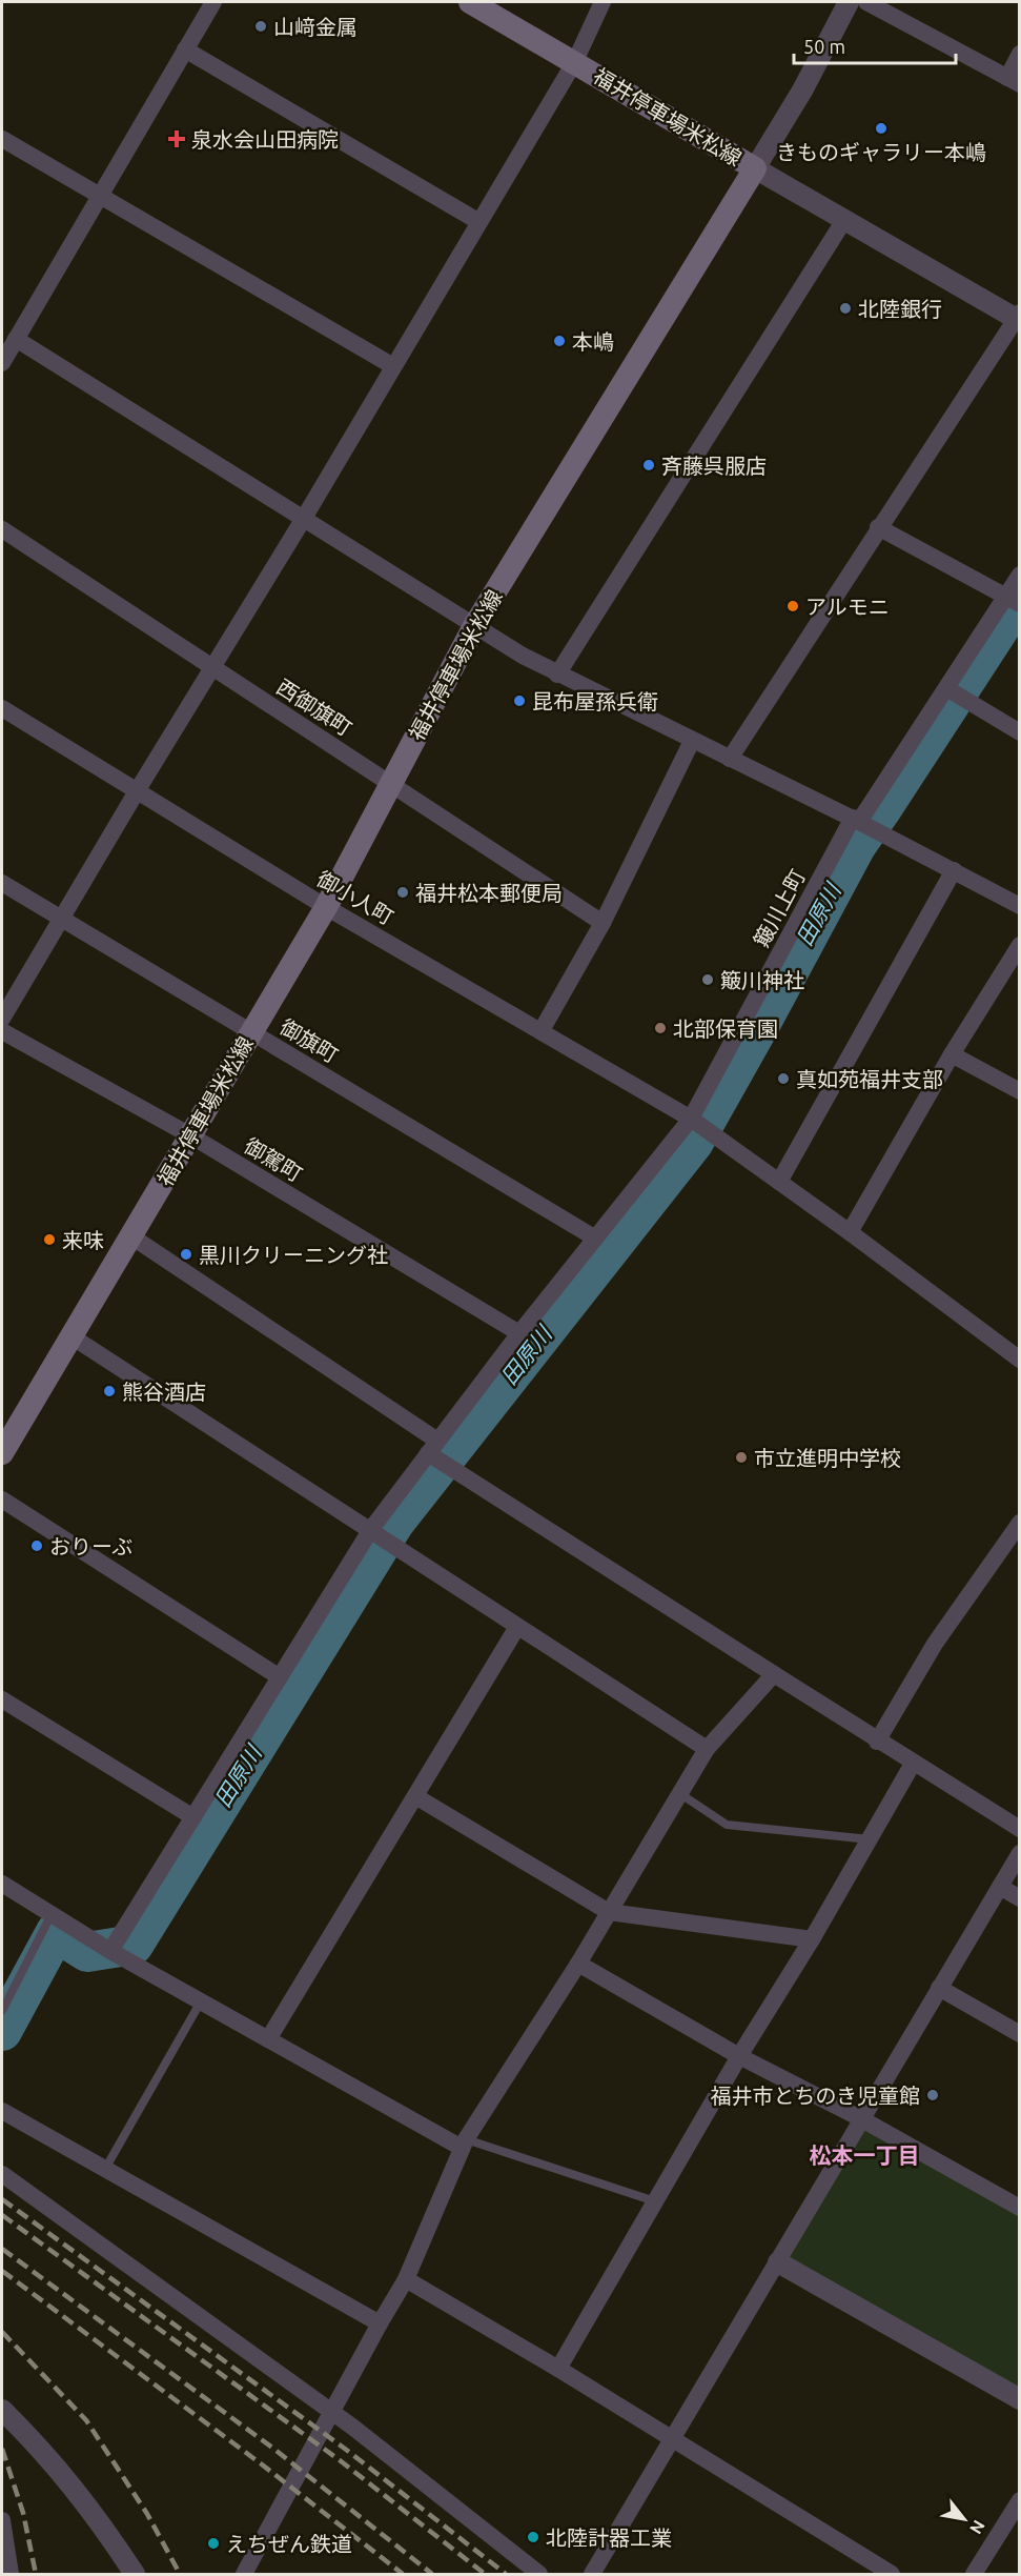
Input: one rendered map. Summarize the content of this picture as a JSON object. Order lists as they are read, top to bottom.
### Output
{
  "streets": {
    "main road": ["福井停車場米松線"],
    "street": [
      "西御旗町",
      "御小人町",
      "簸川上町",
      "御旗町",
      "御駕町"
    ]
  },
  "crossings": [
    ["福井停車場米松線", "西御旗町"],
    ["福井停車場米松線", "御小人町"],
    ["福井停車場米松線", "御旗町"],
    ["福井停車場米松線", "御駕町"],
    ["御小人町", "簸川上町"],
    ["簸川上町", "御旗町"],
    ["簸川上町", "御駕町"]
  ],
  "districts": ["松本一丁目"],
  "water": ["田原川"],
  "places": {
    "other": [
      "山﨑金属",
      "きものギャラリー本嶋",
      "北陸銀行",
      "本嶋",
      "斉藤呉服店",
      "アルモニ",
      "昆布屋孫兵衛",
      "福井松本郵便局",
      "簸川神社",
      "北部保育園",
      "真如苑福井支部",
      "来味",
      "黒川クリーニング社",
      "熊谷酒店",
      "市立進明中学校",
      "おりーぶ",
      "福井市とちのき児童館",
      "北陸計器工業",
      "えちぜん鉄道"
    ],
    "health": ["泉水会山田病院"]
  },
  "scale_bar": "50 m",
  "north": "bottom right"
}
